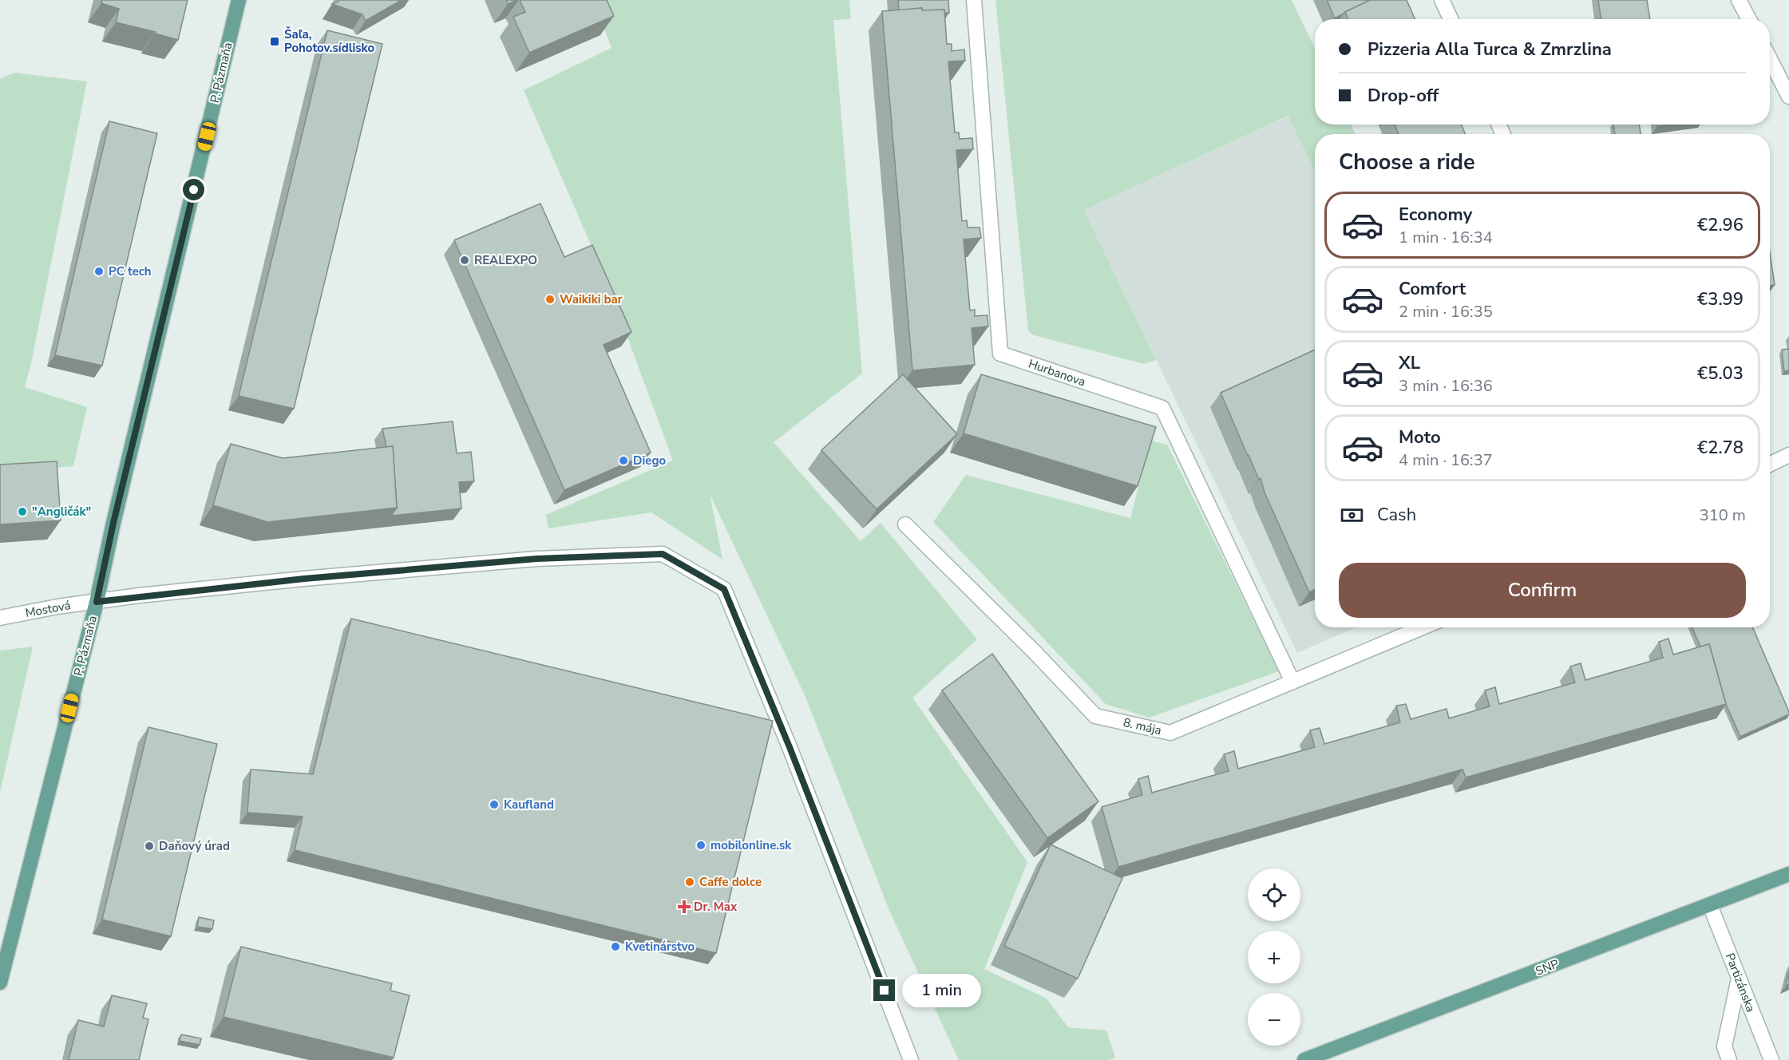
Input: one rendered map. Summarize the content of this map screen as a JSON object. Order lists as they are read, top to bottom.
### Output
{
  "streets": {
    "main road": ["P. Pázmaňa", "SNP"],
    "street": [
      "Hurbanova",
      "Mostová",
      "8. mája",
      "Partizánska"
    ]
  },
  "crossings": [
    ["P. Pázmaňa", "Mostová"],
    ["Hurbanova", "8. mája"],
    ["SNP", "Partizánska"]
  ],
  "places": {
    "transit": ["Šaľa, Pohotov.sídlisko"],
    "other": [
      "REALEXPO",
      "PC tech",
      "Waikiki bar",
      "Diego",
      "\"Angličák\"",
      "Kaufland",
      "mobilonline.sk",
      "Daňový úrad",
      "Caffe dolce",
      "Kvetinárstvo"
    ],
    "health": ["Dr. Max"]
  },
  "page": {
    "banner": ["Pizzeria Alla Turca & Zmrzlina", "Drop-off"],
    "heading": "Choose a ride",
    "list": [
      {
        "name": "Economy",
        "note": "1 min · 16:34",
        "value": "€2.96"
      },
      {
        "name": "Comfort",
        "note": "2 min · 16:35",
        "value": "€3.99"
      },
      {
        "name": "XL",
        "note": "3 min · 16:36",
        "value": "€5.03"
      },
      {
        "name": "Moto",
        "note": "4 min · 16:37",
        "value": "€2.78"
      }
    ],
    "pay": ["Cash", "310 m"],
    "buttons": "Confirm",
    "map_buttons": ["+", "−"],
    "bubble": "1 min"
  }
}
